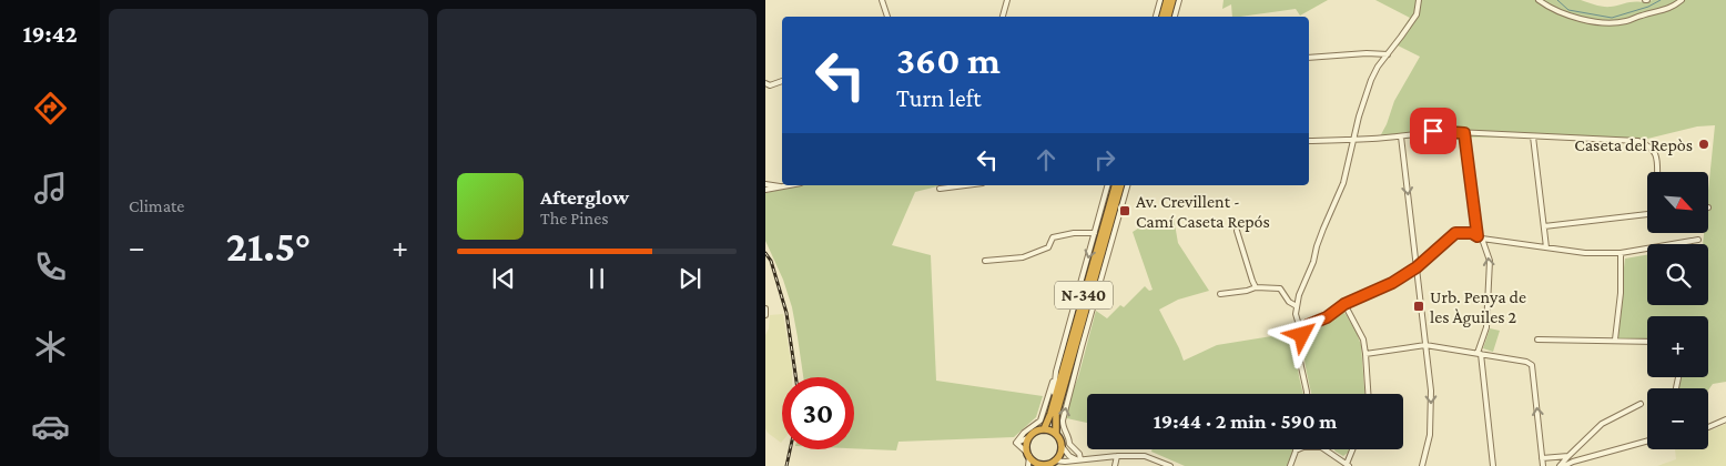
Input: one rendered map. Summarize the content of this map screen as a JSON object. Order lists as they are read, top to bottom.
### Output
{
  "streets": {
    "highway": ["N-340"]
  },
  "places": {
    "other": ["Caseta del Repòs"],
    "transit": ["Av. Crevillent - Camí Caseta Repós", "Urb. Penya de les Àguiles 2"]
  },
  "north": "bottom right",
  "page": {
    "tabs": "19:42",
    "tile": "Climate",
    "turn": ["360 m", "Turn left"],
    "map_buttons": ["+", "−"],
    "song": ["Afterglow", "The Pines"],
    "heat": ["−", "21.5°", "+"],
    "limit": "30",
    "trip": "19:44 · 2 min · 590 m"
  }
}
